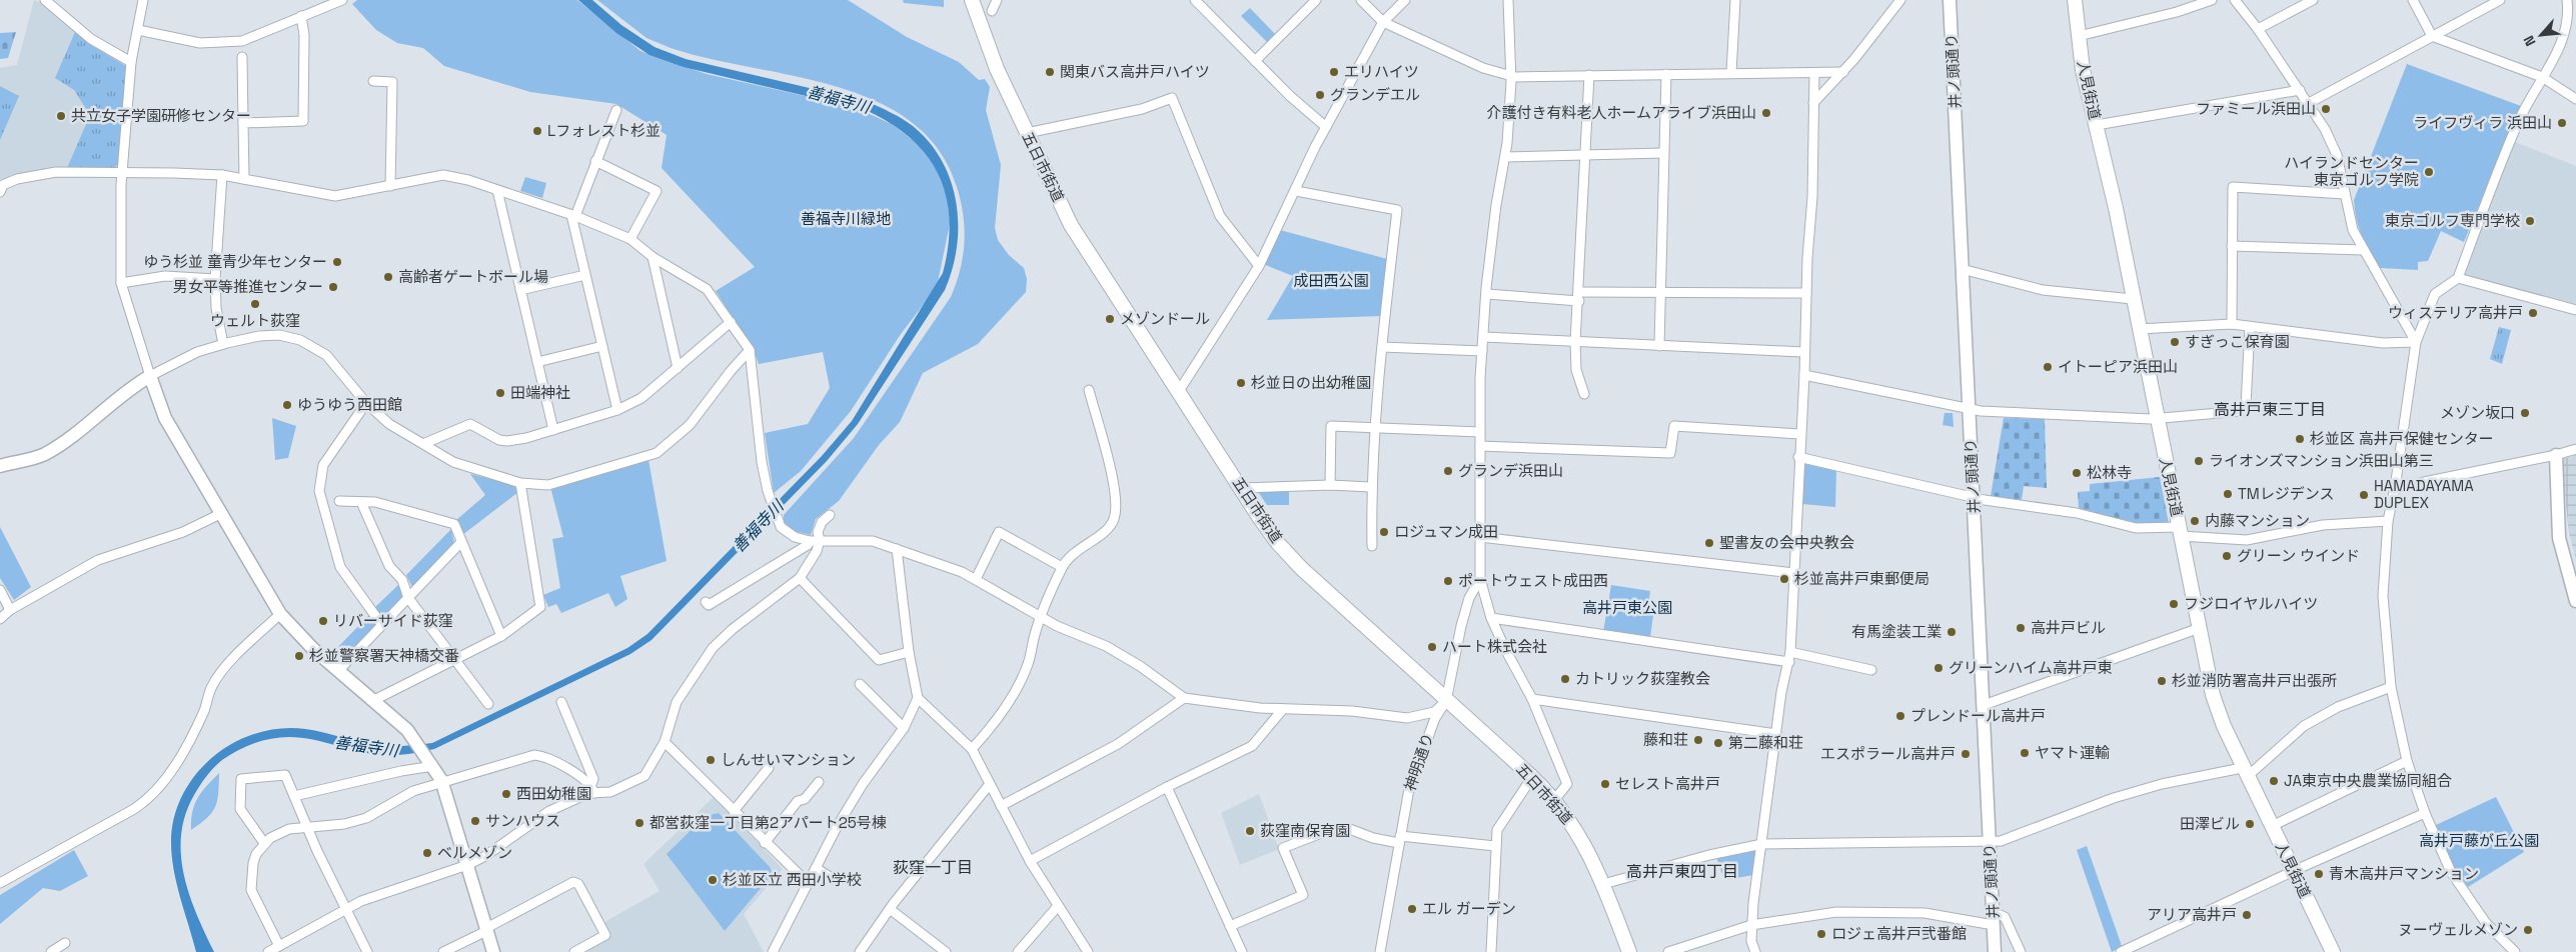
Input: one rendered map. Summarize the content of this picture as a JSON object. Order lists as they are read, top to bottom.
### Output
{
  "streets": {
    "main road": ["人見街道", "五日市街道"],
    "street": ["井ノ頭通り", "神明通り"]
  },
  "crossings": [
    ["五日市街道", "神明通り"]
  ],
  "districts": ["高井戸東三丁目", "荻窪一丁目", "高井戸東四丁目"],
  "water": ["善福寺川"],
  "parks": [
    "善福寺川緑地",
    "成田西公園",
    "高井戸東公園",
    "高井戸藤が丘公園"
  ],
  "places": [
    "関東バス高井戸ハイツ",
    "エリハイツ",
    "グランデエル",
    "ファミール浜田山",
    "介護付き有料老人ホームアライブ浜田山",
    "共立女子学園研修センター",
    "ライフヴィラ 浜田山",
    "Lフォレスト杉並",
    "ハイランドセンター 東京ゴルフ学院",
    "東京ゴルフ専門学校",
    "ゆう杉並 童青少年センター",
    "高齢者ゲートボール場",
    "男女平等推進センター",
    "ウェルト荻窪",
    "ウィステリア高井戸",
    "メゾンドール",
    "すぎっこ保育園",
    "イトーピア浜田山",
    "杉並日の出幼稚園",
    "田端神社",
    "ゆうゆう西田館",
    "メゾン坂口",
    "杉並区 高井戸保健センター",
    "ライオンズマンション浜田山第三",
    "グランデ浜田山",
    "松林寺",
    "TMレジデンス",
    "HAMADAYAMA DUPLEX",
    "内藤マンション",
    "ロジュマン成田",
    "聖書友の会中央教会",
    "グリーン ウインド",
    "杉並高井戸東郵便局",
    "ポートウェスト成田西",
    "フジロイヤルハイツ",
    "リバーサイド荻窪",
    "高井戸ビル",
    "有馬塗装工業",
    "ハート株式会社",
    "杉並警察署天神橋交番",
    "グリーンハイム高井戸東",
    "カトリック荻窪教会",
    "杉並消防署高井戸出張所",
    "プレンドール高井戸",
    "藤和荘",
    "第二藤和荘",
    "ヤマト運輸",
    "エスポラール高井戸",
    "しんせいマンション",
    "JA東京中央農業協同組合",
    "セレスト高井戸",
    "西田幼稚園",
    "サンハウス",
    "都営荻窪一丁目第2アパート25号棟",
    "田澤ビル",
    "荻窪南保育園",
    "ベルメゾン",
    "青木高井戸マンション",
    "杉並区立 西田小学校",
    "エル ガーデン",
    "アリア高井戸",
    "ヌーヴェルメゾン",
    "ロジェ高井戸弐番館"
  ],
  "north": "bottom left"
}
